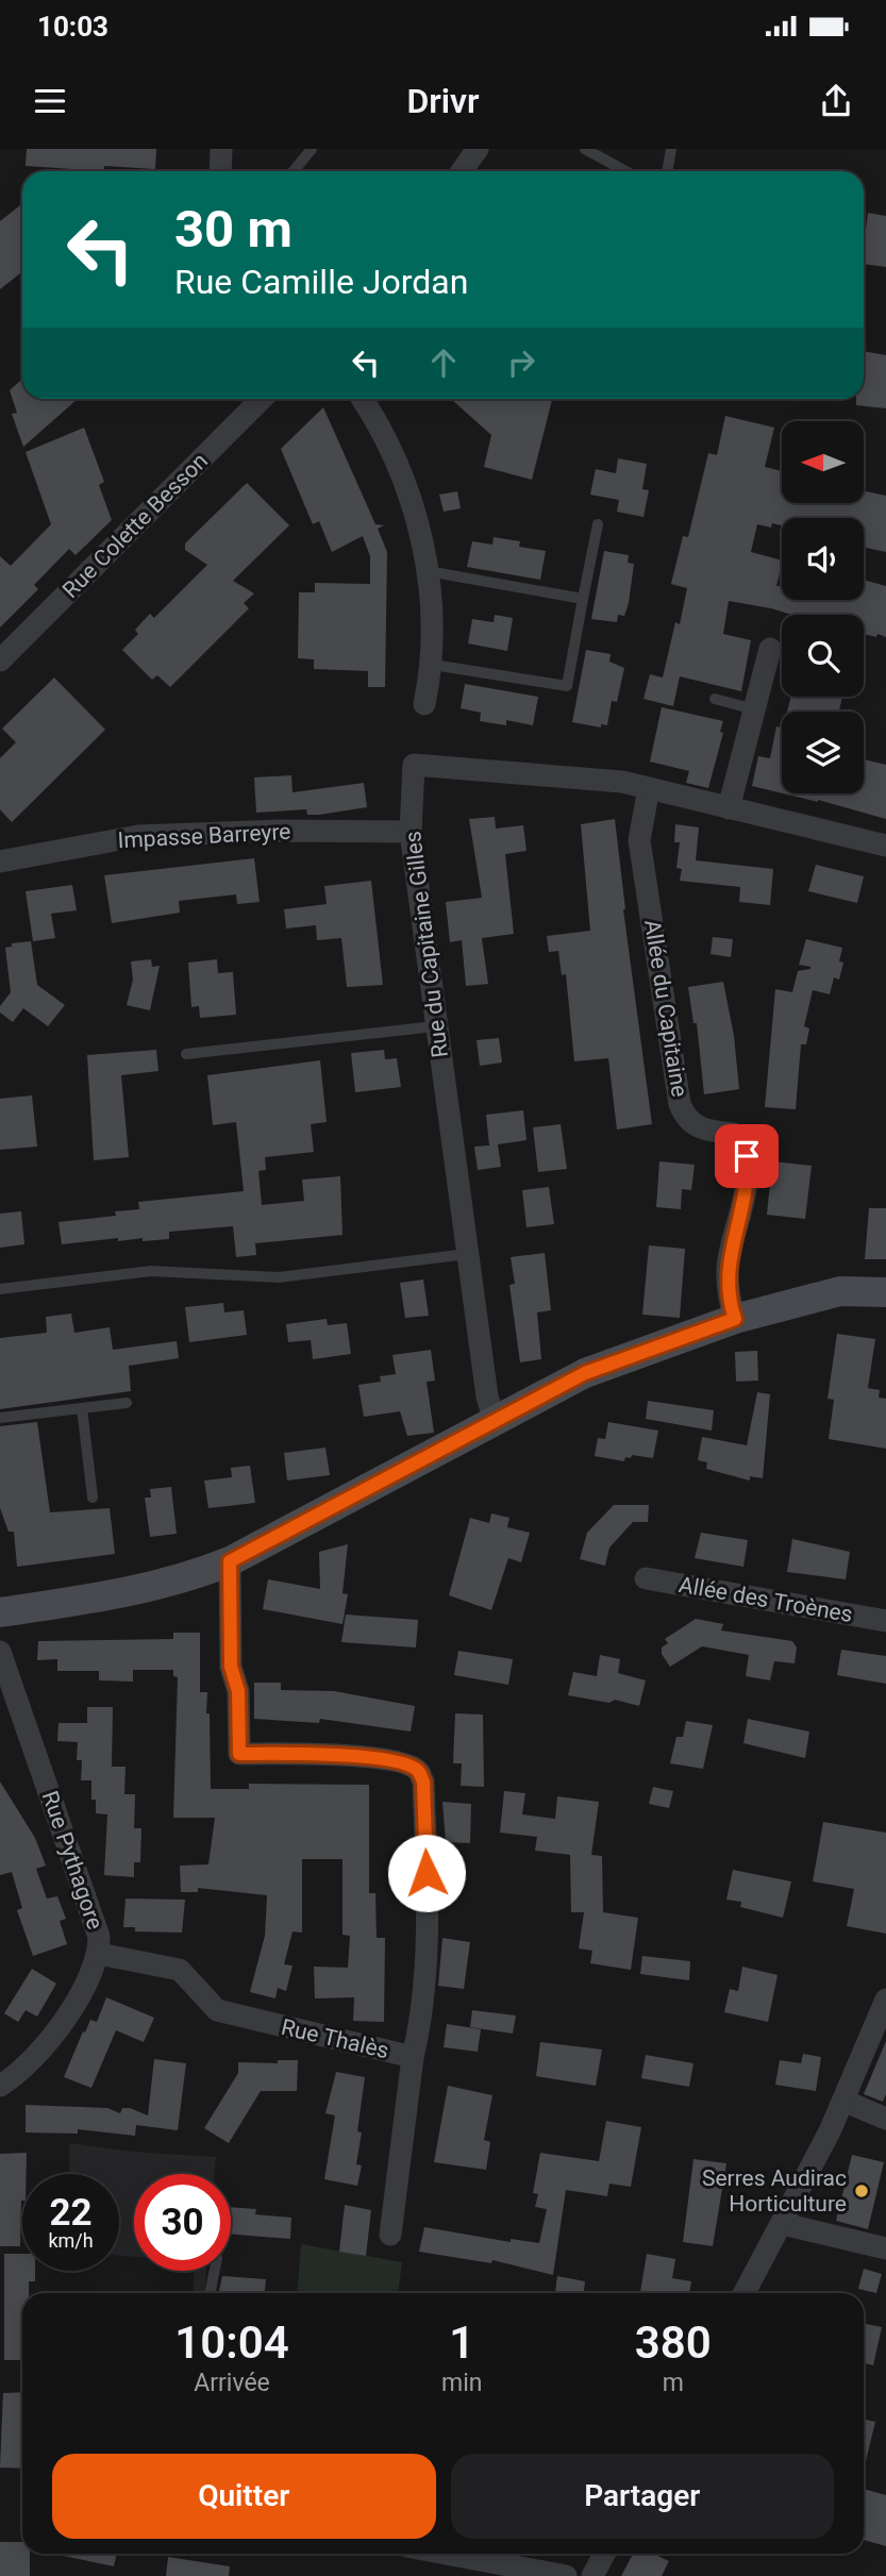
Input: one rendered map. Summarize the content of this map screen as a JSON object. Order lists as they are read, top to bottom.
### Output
{
  "streets": {
    "street": [
      "Rue Colette Besson",
      "Impasse Barreyre",
      "Rue du Capitaine Gilles",
      "Allée du Capitaine",
      "Allée des Troènes",
      "Rue Pythagore",
      "Rue Thalès"
    ]
  },
  "crossings": [
    ["Impasse Barreyre", "Rue du Capitaine Gilles"],
    ["Rue du Capitaine Gilles", "Allée du Capitaine"],
    ["Rue Pythagore", "Rue Thalès"]
  ],
  "places": ["Serres Audirac Horticulture"],
  "north": "left",
  "page": {
    "status": "10:03",
    "header": "Drivr",
    "turn": ["30 m", "Rue Camille Jordan"],
    "speed": "22 km/h",
    "limit": "30",
    "eta": [
      "10:04",
      "Arrivée",
      "1",
      "min",
      "380",
      "m"
    ],
    "buttons": ["Quitter", "Partager"]
  }
}
